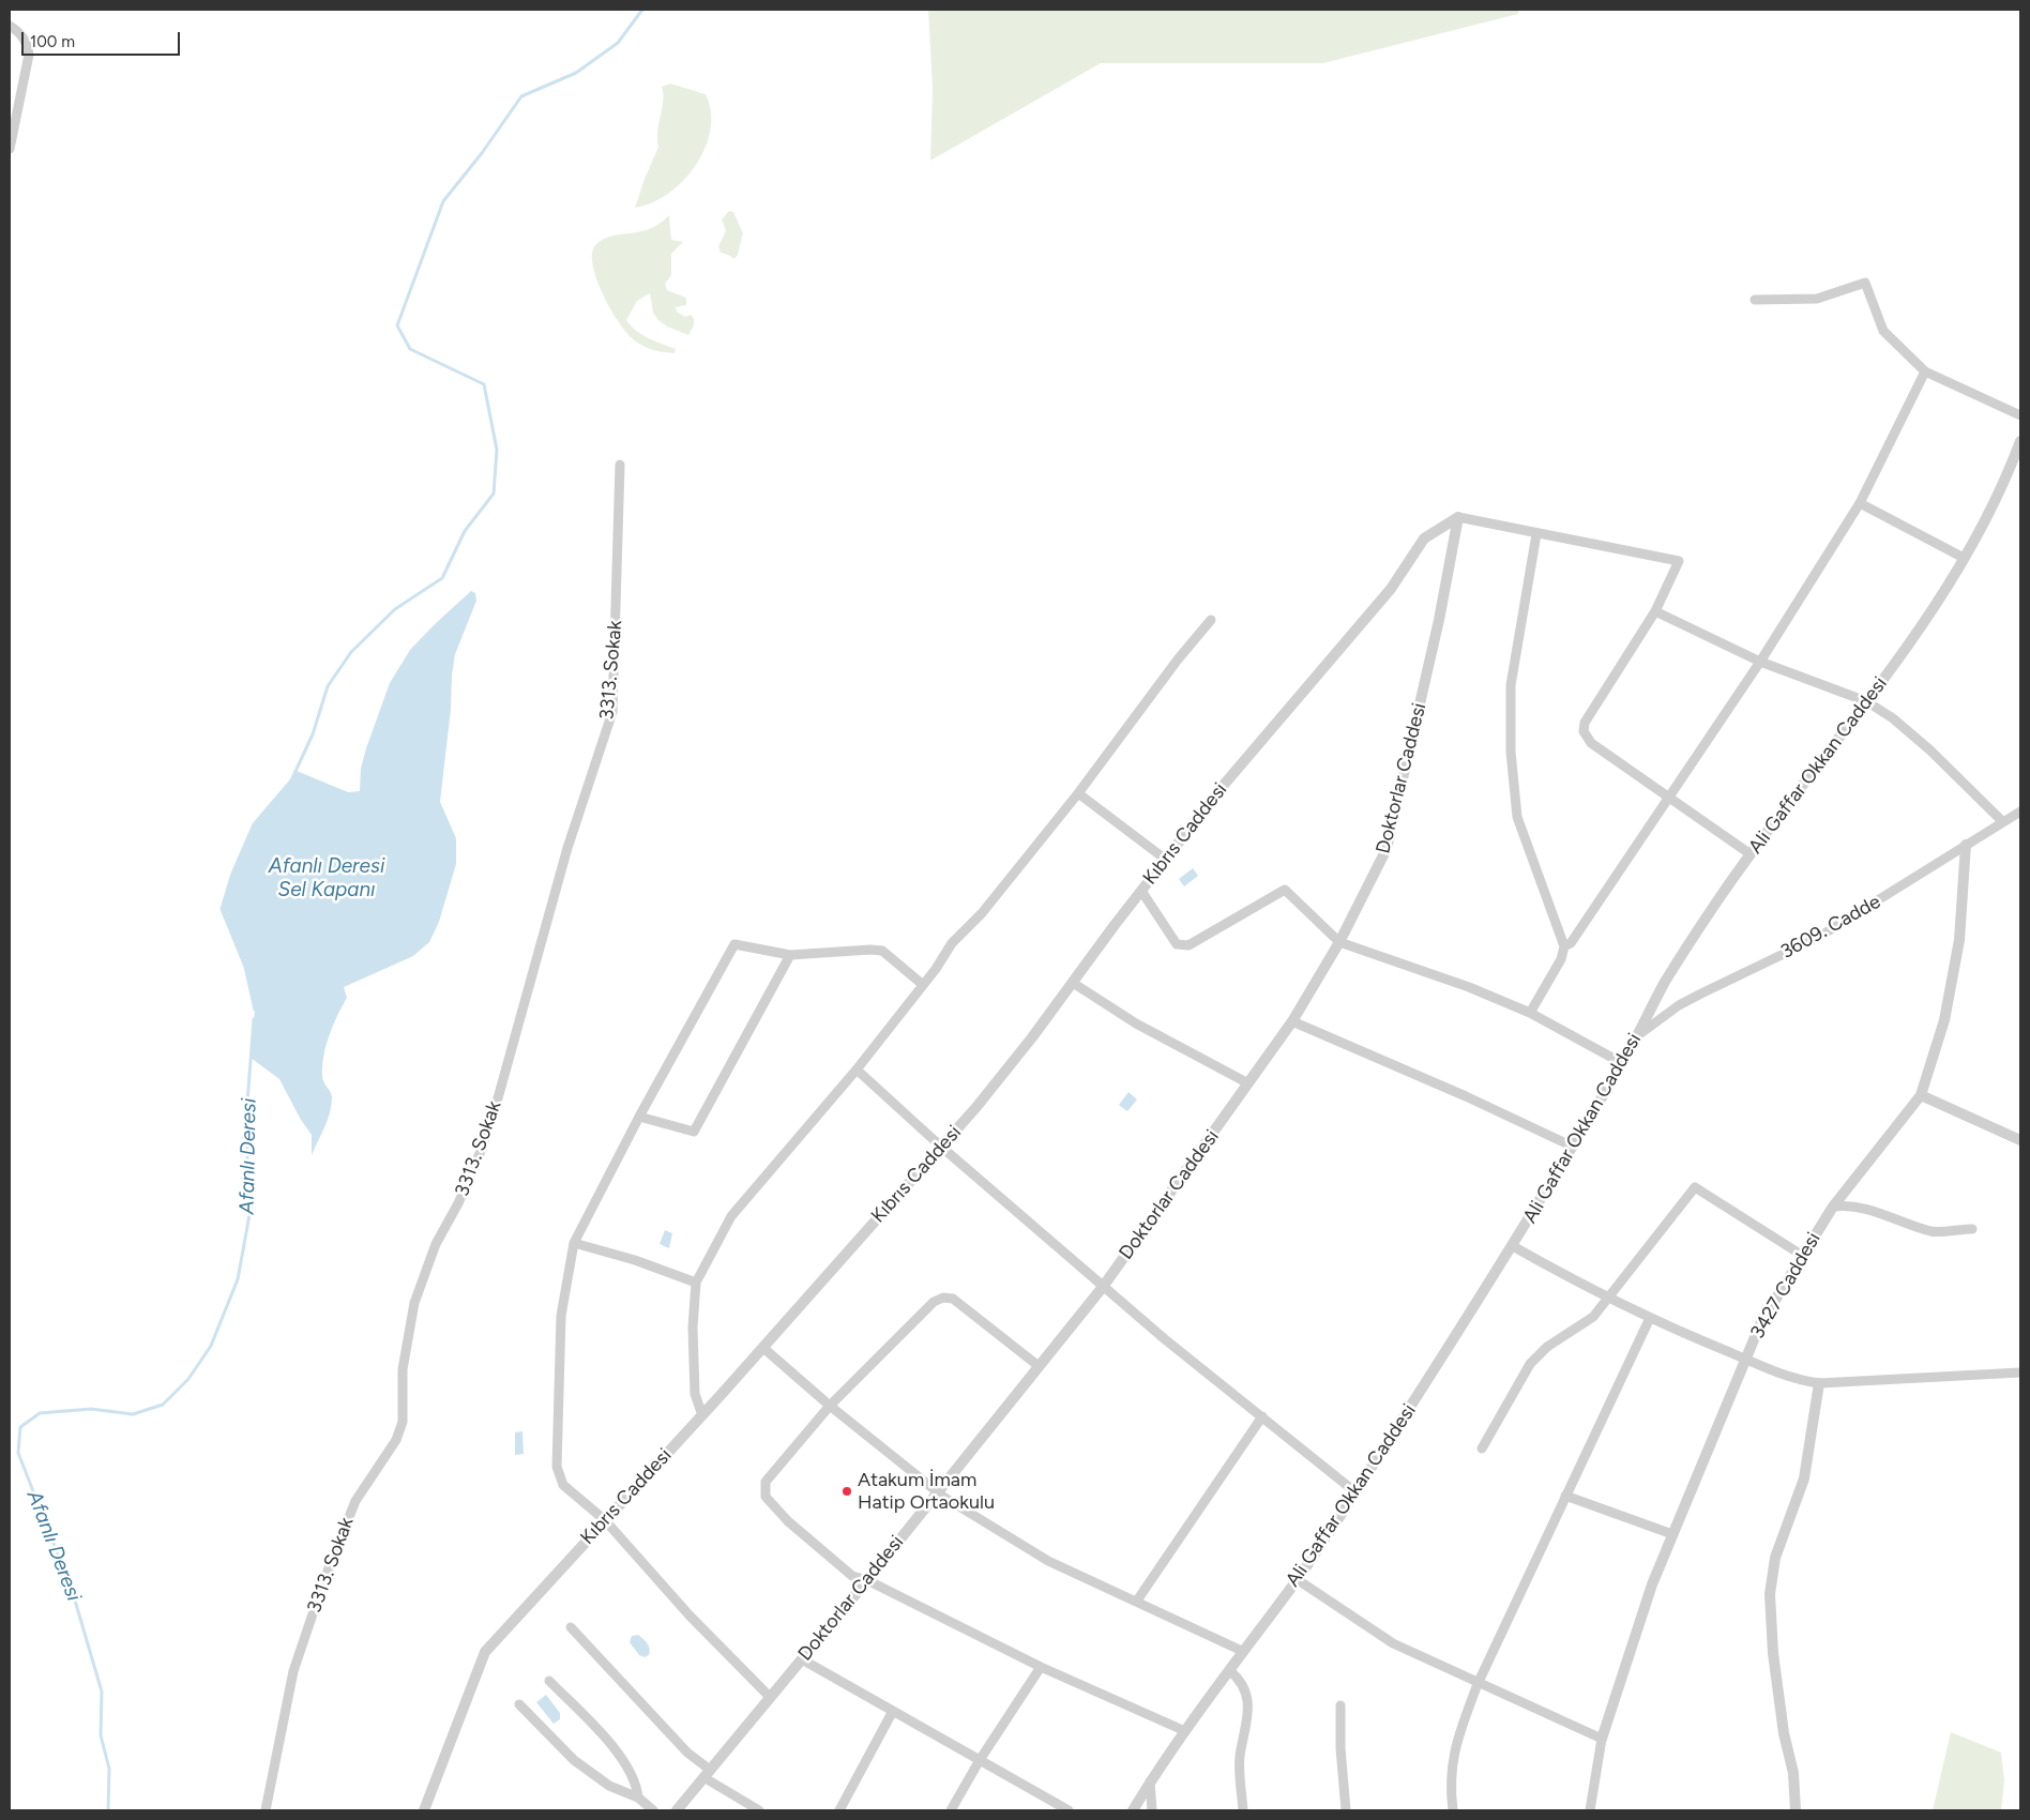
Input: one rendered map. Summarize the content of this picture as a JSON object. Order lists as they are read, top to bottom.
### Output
{
  "streets": {
    "street": [
      "3313. Sokak",
      "Ali Gaffar Okkan Caddesi",
      "Doktorlar Caddesi",
      "Kıbrıs Caddesi",
      "3609. Cadde",
      "3427 Caddesi"
    ]
  },
  "crossings": [
    ["Ali Gaffar Okkan Caddesi", "3609. Cadde"],
    ["Doktorlar Caddesi", "Kıbrıs Caddesi"],
    ["3609. Cadde", "3427 Caddesi"]
  ],
  "water": ["Afanlı Deresi Sel Kapanı", "Afanlı Deresi"],
  "places": ["Atakum İmam Hatip Ortaokulu"],
  "scale_bar": "100 m"
}
